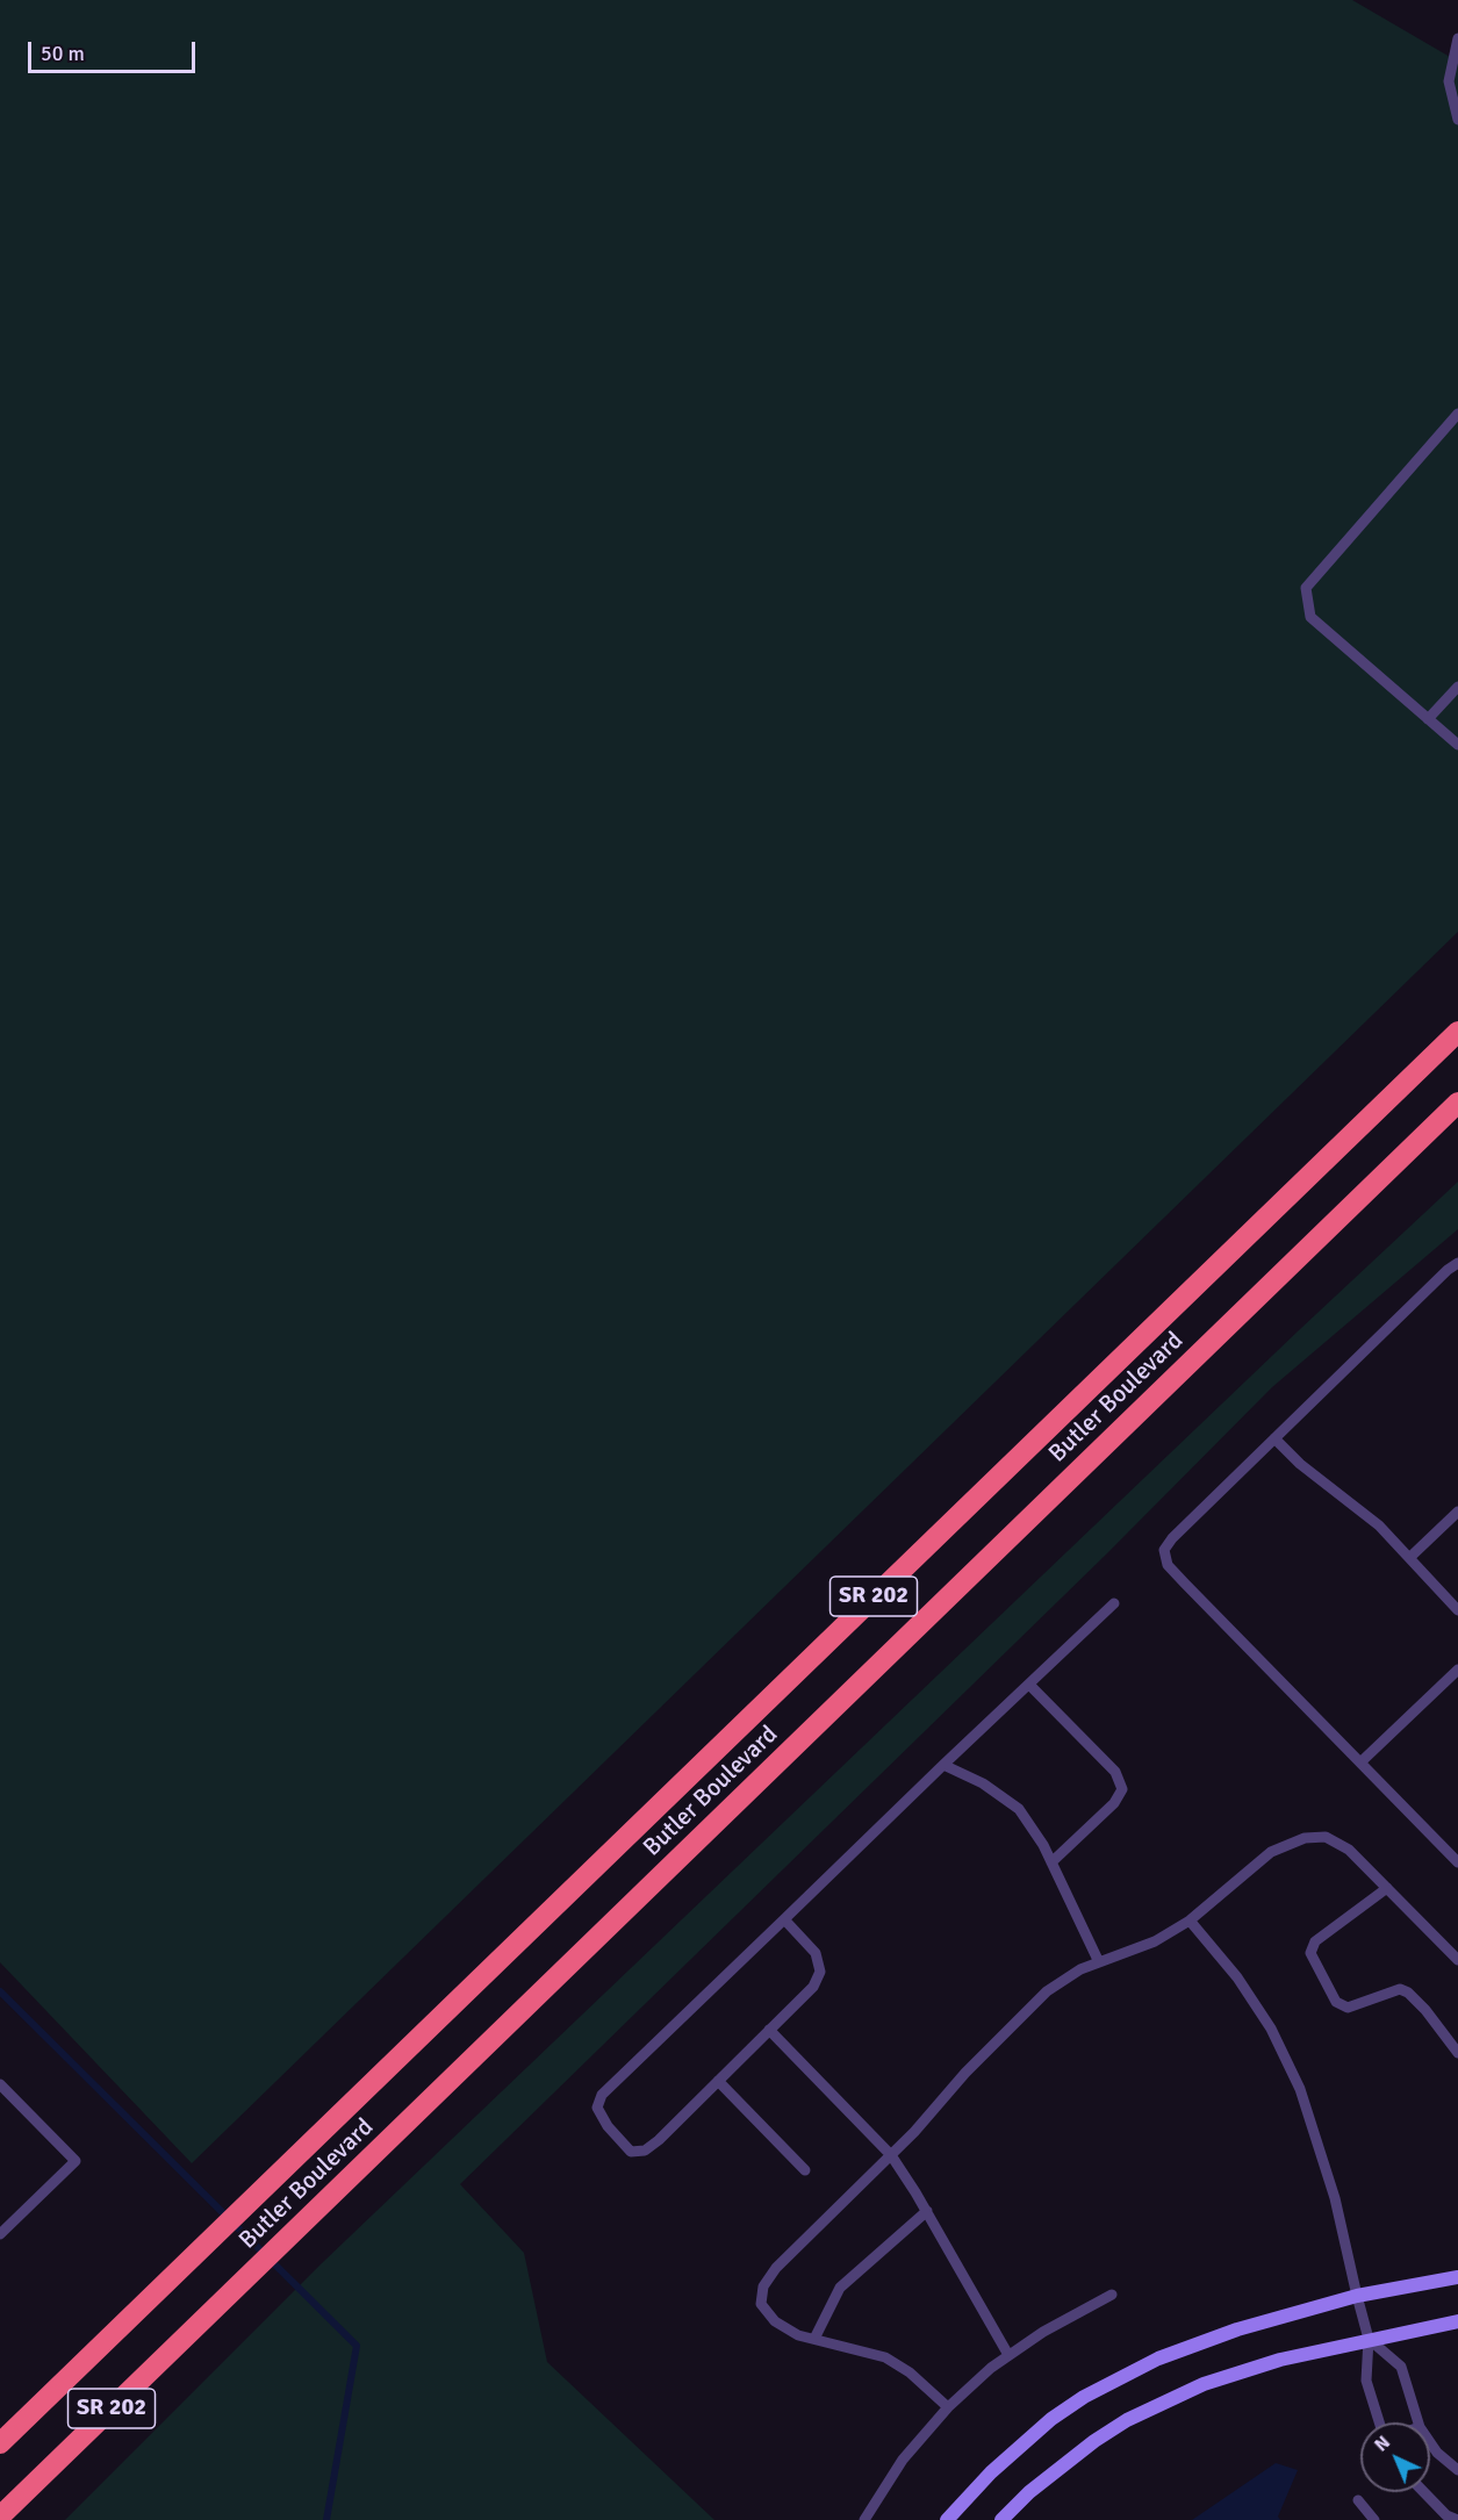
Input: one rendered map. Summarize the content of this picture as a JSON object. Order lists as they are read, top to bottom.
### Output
{
  "streets": {
    "highway": ["Butler Boulevard", "SR 202"]
  },
  "scale_bar": "50 m",
  "north": "top left"
}
